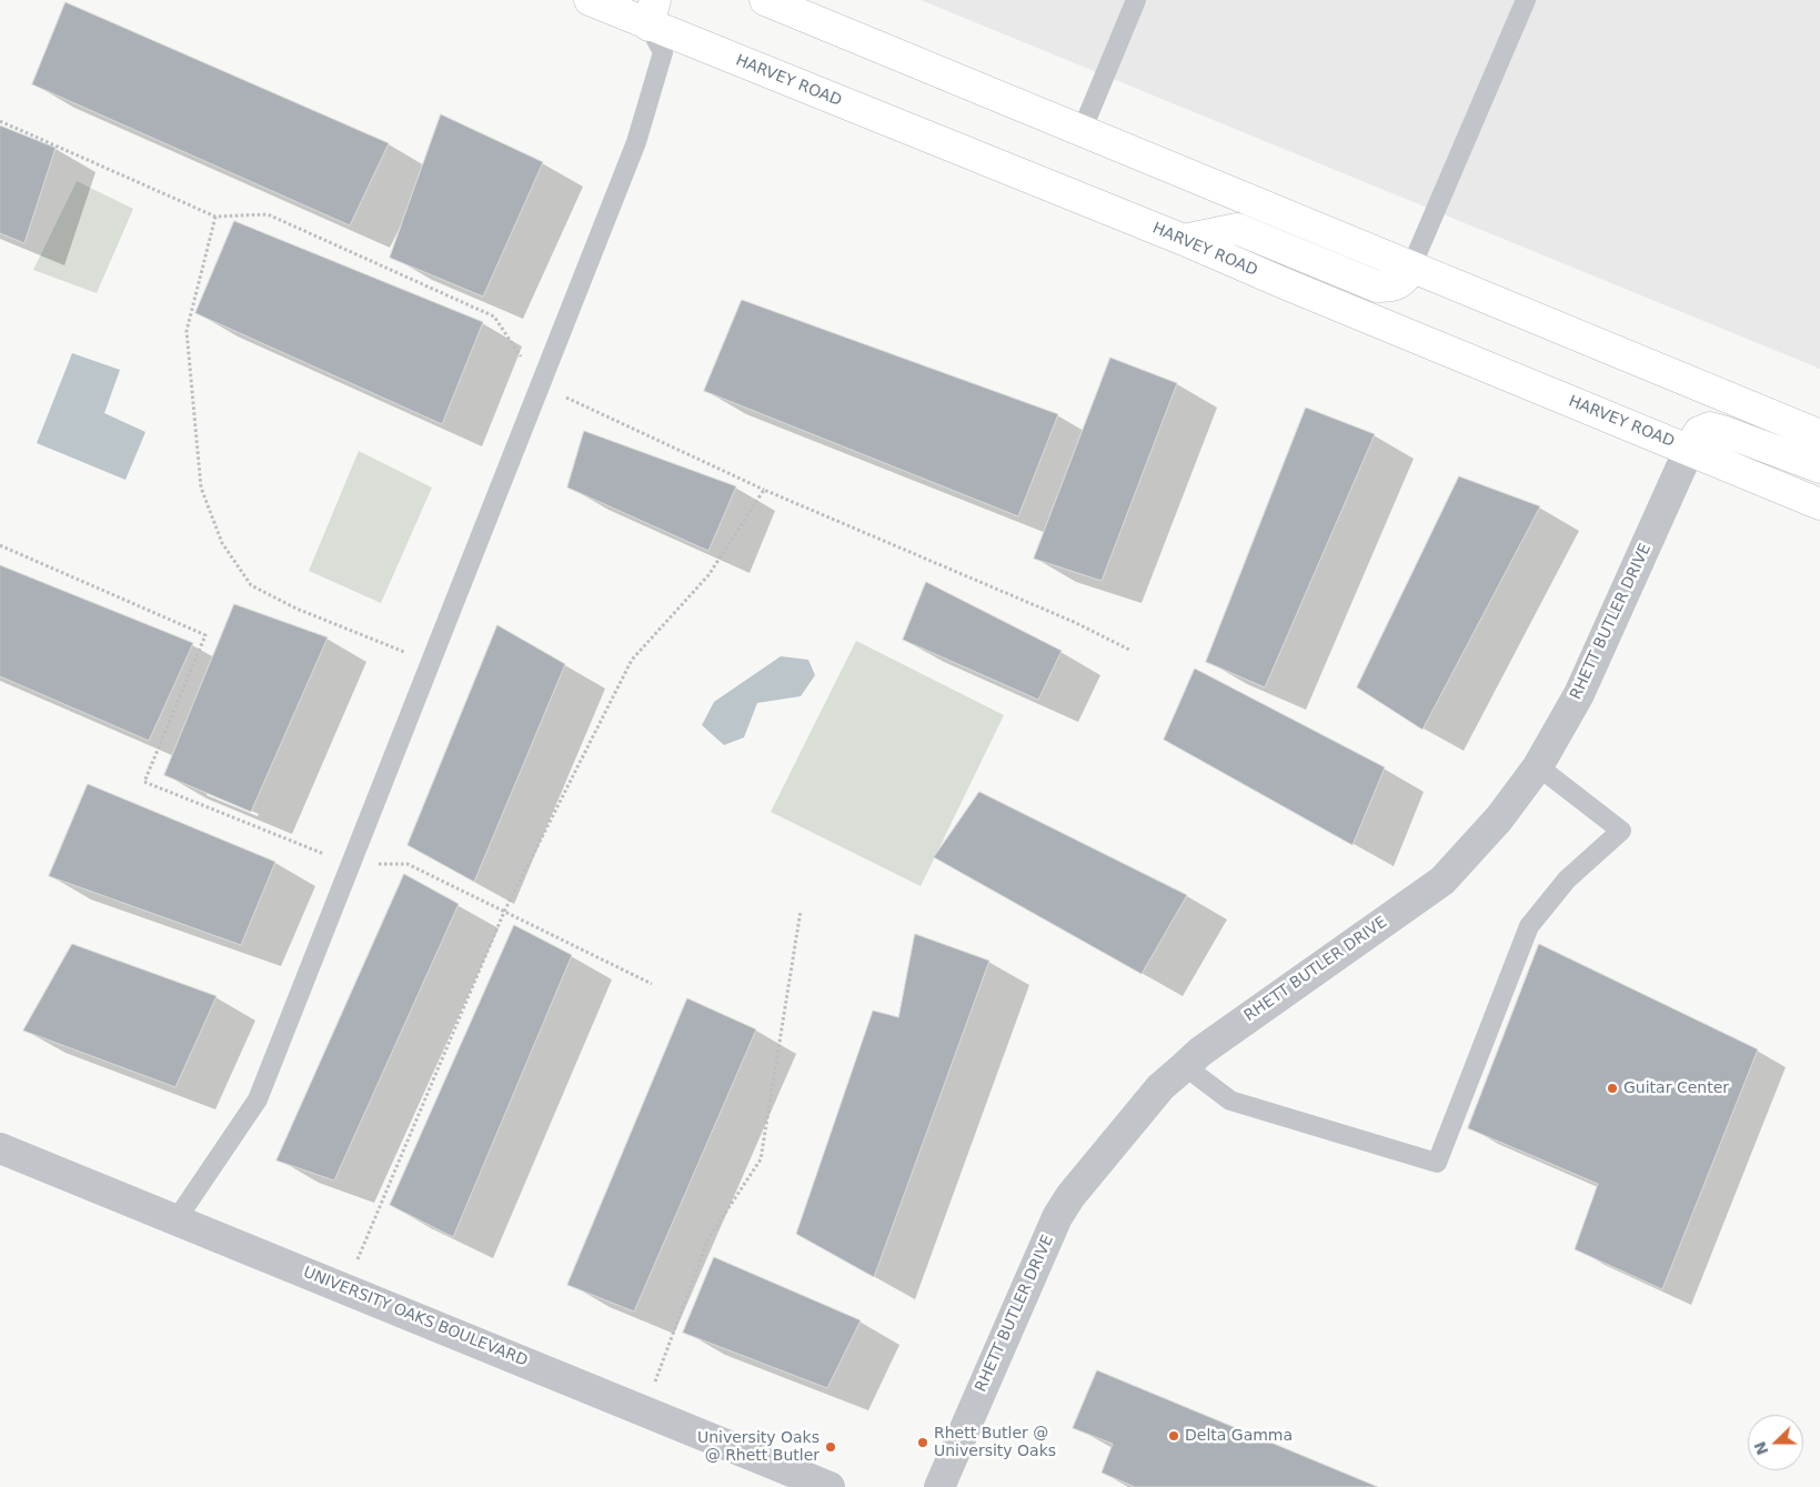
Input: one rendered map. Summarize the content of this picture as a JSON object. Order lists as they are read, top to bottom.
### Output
{
  "streets": {
    "main road": ["HARVEY ROAD"],
    "street": ["RHETT BUTLER DRIVE", "UNIVERSITY OAKS BOULEVARD"]
  },
  "crossings": [
    ["HARVEY ROAD", "RHETT BUTLER DRIVE"]
  ],
  "places": [
    "Guitar Center",
    "Delta Gamma",
    "Rhett Butler @ University Oaks",
    "University Oaks @ Rhett Butler"
  ],
  "north": "left"
}
